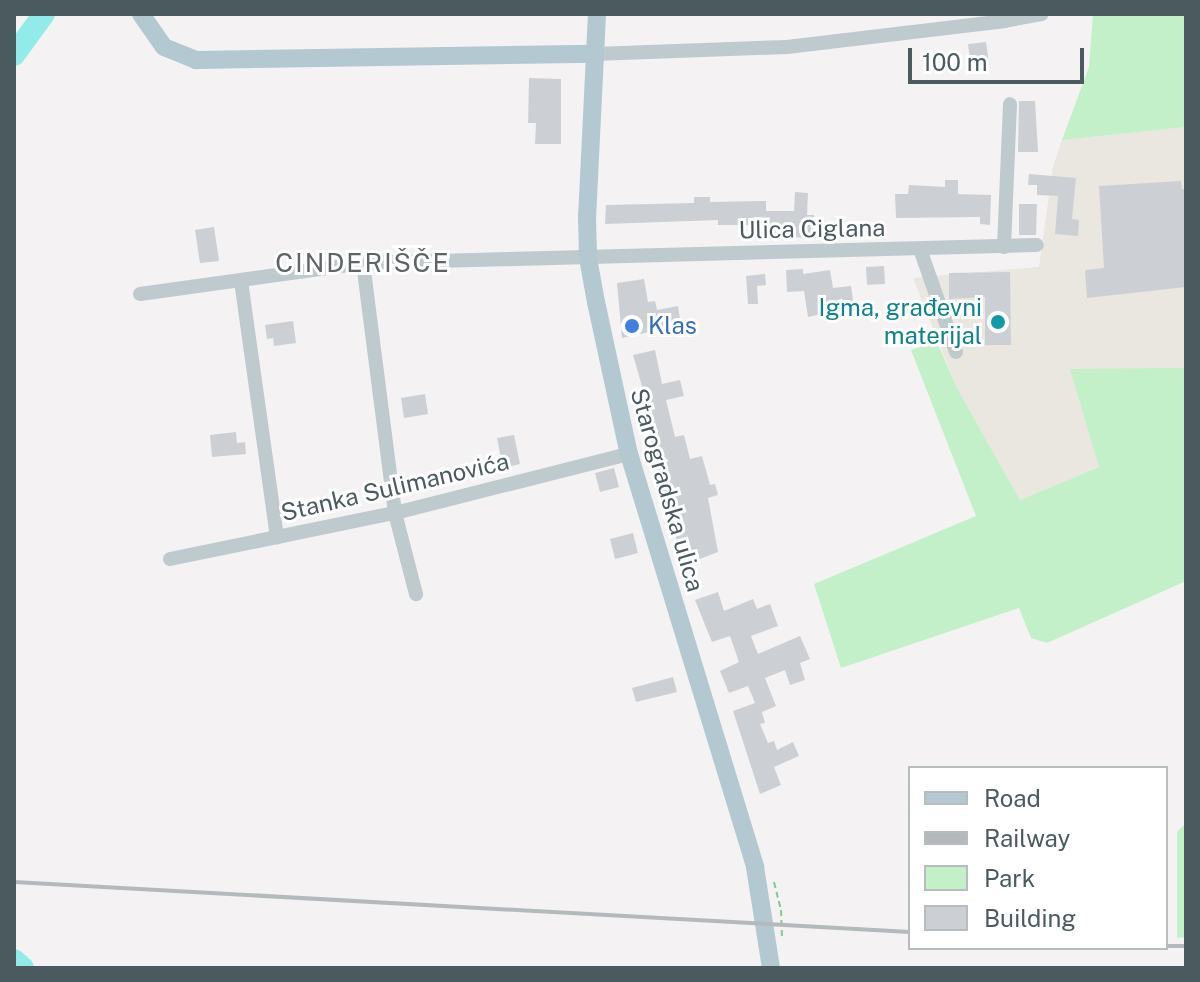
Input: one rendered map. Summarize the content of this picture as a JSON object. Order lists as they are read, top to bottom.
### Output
{
  "streets": {
    "main road": ["Starogradska ulica"],
    "street": ["Ulica Ciglana", "Stanka Sulimanovića"]
  },
  "crossings": [
    ["Ulica Ciglana", "Starogradska ulica"],
    ["Stanka Sulimanovića", "Starogradska ulica"]
  ],
  "districts": ["CINDERIŠČE"],
  "places": ["Igma, građevni materijal", "Klas"],
  "legend": [
    "Road",
    "Railway",
    "Park",
    "Building"
  ],
  "scale_bar": "100 m"
}
